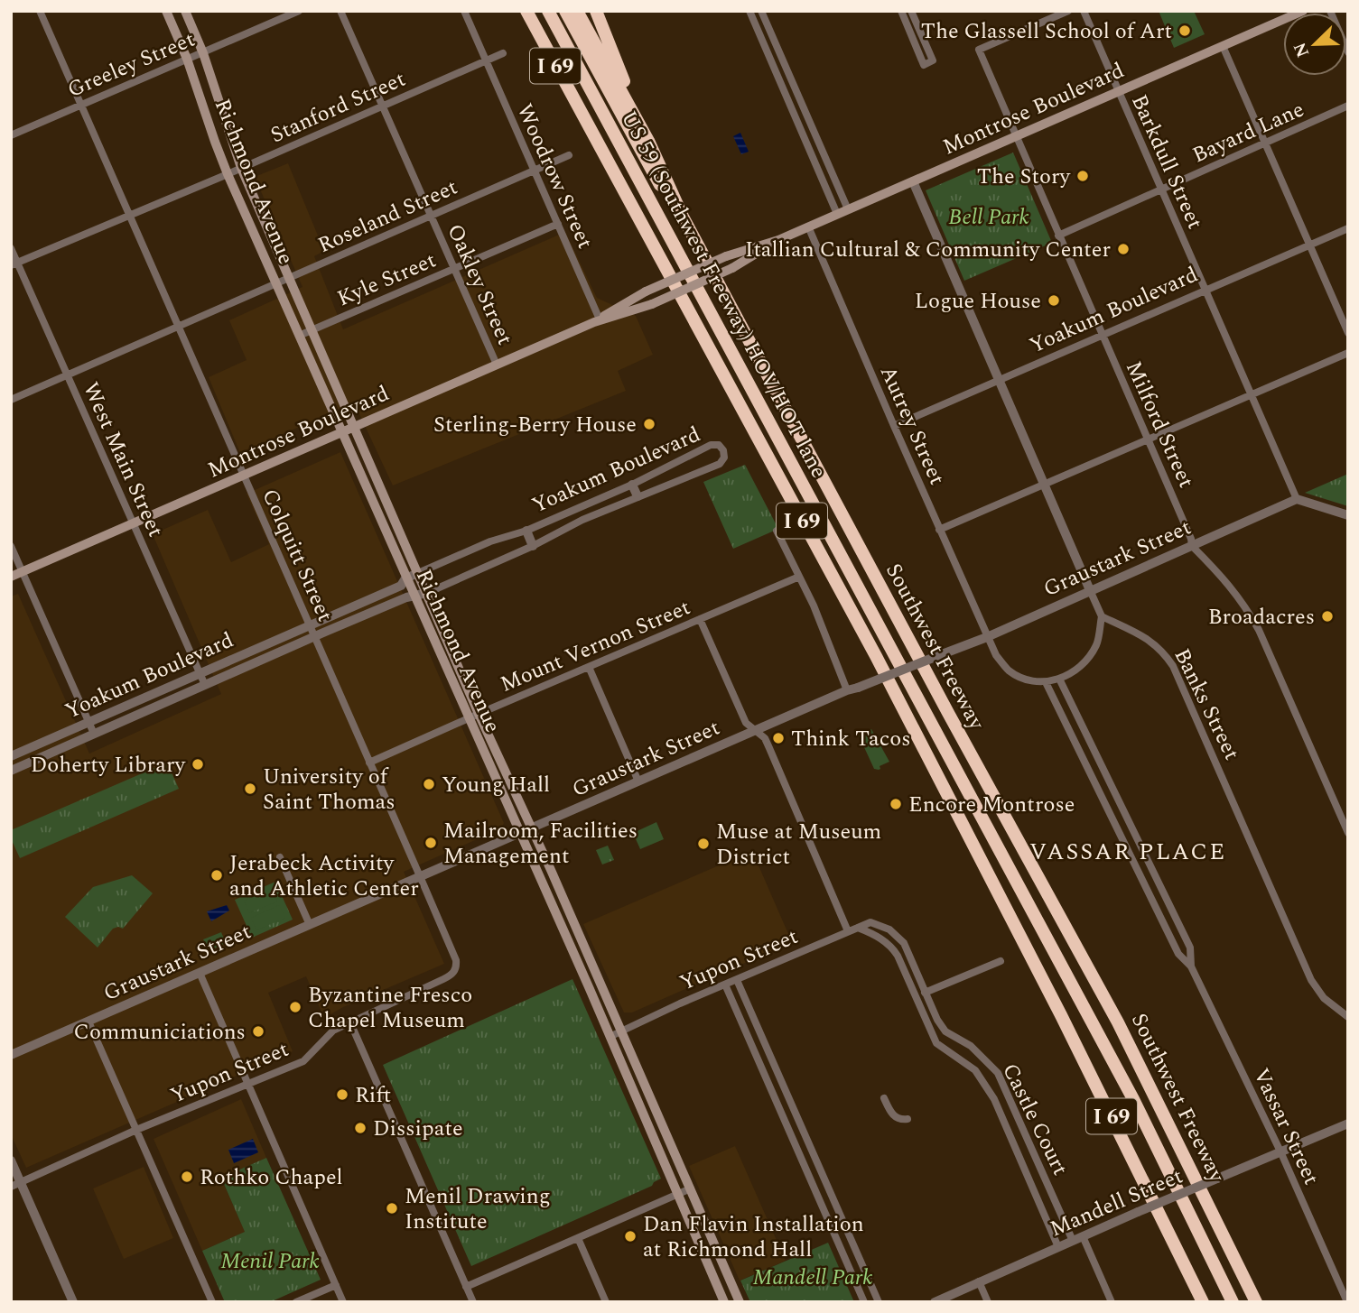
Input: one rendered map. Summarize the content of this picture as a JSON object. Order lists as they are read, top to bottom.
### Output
{
  "streets": {
    "highway": ["I 69", "US 59 (Southwest Freeway) HOV/HOT lane", "Southwest Freeway"],
    "main road": ["Montrose Boulevard", "Richmond Avenue"],
    "street": [
      "Greeley Street",
      "Stanford Street",
      "Bayard Lane",
      "Barkdull Street",
      "Woodrow Street",
      "Roseland Street",
      "Kyle Street",
      "Oakley Street",
      "Yoakum Boulevard",
      "Milford Street",
      "Autrey Street",
      "West Main Street",
      "Colquitt Street",
      "Graustark Street",
      "Mount Vernon Street",
      "Banks Street",
      "Yupon Street",
      "Castle Court",
      "Vassar Street",
      "Mandell Street"
    ]
  },
  "crossings": [
    ["Greeley Street", "Richmond Avenue"],
    ["Greeley Street", "Colquitt Street"],
    ["Stanford Street", "Woodrow Street"],
    ["Stanford Street", "Richmond Avenue"],
    ["Stanford Street", "Oakley Street"],
    ["Stanford Street", "West Main Street"],
    ["Stanford Street", "Colquitt Street"],
    ["Montrose Boulevard", "Barkdull Street"],
    ["Montrose Boulevard", "Woodrow Street"],
    ["Montrose Boulevard", "Richmond Avenue"],
    ["Montrose Boulevard", "Oakley Street"],
    ["Montrose Boulevard", "Milford Street"],
    ["Montrose Boulevard", "Autrey Street"],
    ["Montrose Boulevard", "West Main Street"],
    ["Montrose Boulevard", "Colquitt Street"],
    ["Bayard Lane", "Barkdull Street"],
    ["Bayard Lane", "Milford Street"],
    ["Barkdull Street", "Yoakum Boulevard"],
    ["Barkdull Street", "Graustark Street"],
    ["Woodrow Street", "Roseland Street"],
    ["Woodrow Street", "Kyle Street"],
    ["Richmond Avenue", "Roseland Street"],
    ["Richmond Avenue", "Kyle Street"],
    ["Richmond Avenue", "Yoakum Boulevard"],
    ["Richmond Avenue", "Graustark Street"],
    ["Richmond Avenue", "Mount Vernon Street"],
    ["Richmond Avenue", "Yupon Street"],
    ["Roseland Street", "Oakley Street"],
    ["Roseland Street", "West Main Street"],
    ["Roseland Street", "Colquitt Street"],
    ["Kyle Street", "Oakley Street"],
    ["Yoakum Boulevard", "Milford Street"],
    ["Yoakum Boulevard", "Autrey Street"],
    ["Yoakum Boulevard", "West Main Street"],
    ["Yoakum Boulevard", "Colquitt Street"],
    ["Milford Street", "Graustark Street"],
    ["Autrey Street", "Graustark Street"],
    ["Colquitt Street", "Graustark Street"],
    ["Colquitt Street", "Mount Vernon Street"],
    ["Colquitt Street", "Yupon Street"],
    ["Castle Court", "Mandell Street"],
    ["Vassar Street", "Mandell Street"]
  ],
  "districts": ["VASSAR PLACE"],
  "parks": ["Bell Park", "Menil Park", "Mandell Park"],
  "places": [
    "The Glassell School of Art",
    "The Story",
    "Itallian Cultural & Community Center",
    "Logue House",
    "Sterling-Berry House",
    "Broadacres",
    "Think Tacos",
    "Doherty Library",
    "Young Hall",
    "University of Saint Thomas",
    "Encore Montrose",
    "Mailroom, Facilities Management",
    "Muse at Museum District",
    "Jerabeck Activity and Athletic Center",
    "Byzantine Fresco Chapel Museum",
    "Communiciations",
    "Rift",
    "Dissipate",
    "Rothko Chapel",
    "Menil Drawing Institute",
    "Dan Flavin Installation at Richmond Hall"
  ],
  "north": "bottom left"
}
